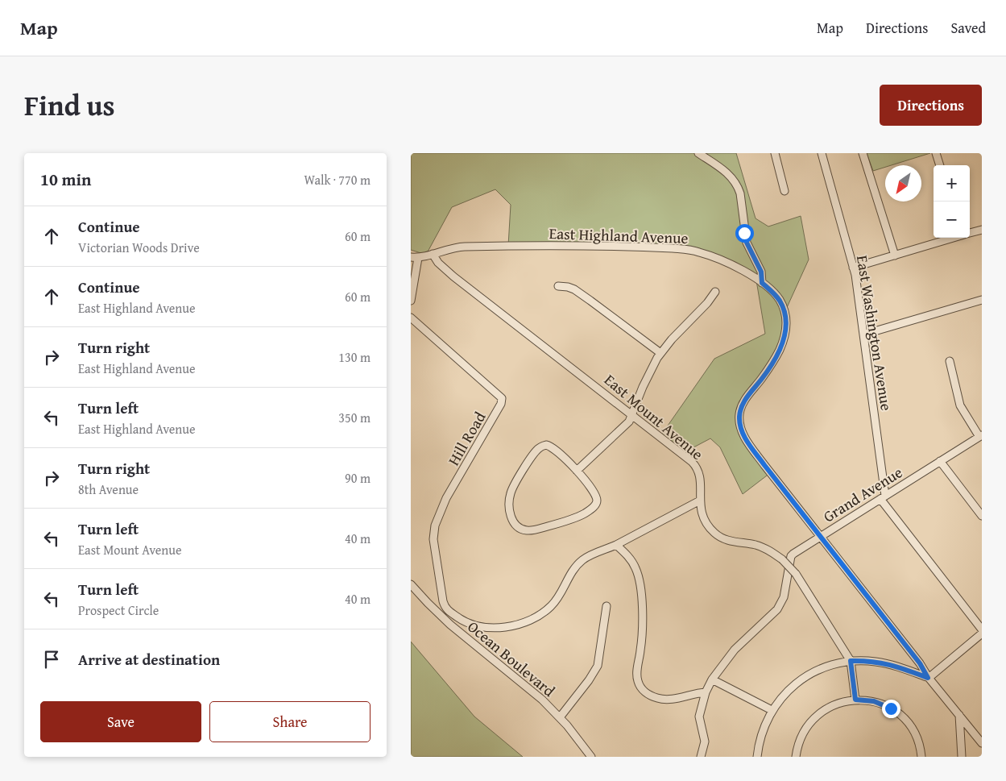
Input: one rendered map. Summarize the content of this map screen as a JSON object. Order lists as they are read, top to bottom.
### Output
{
  "streets": {
    "street": [
      "East Highland Avenue",
      "East Washington Avenue",
      "East Mount Avenue",
      "Hill Road",
      "Grand Avenue",
      "Ocean Boulevard"
    ]
  },
  "crossings": [
    ["East Highland Avenue", "East Mount Avenue"],
    ["East Highland Avenue", "Grand Avenue"],
    ["East Washington Avenue", "Grand Avenue"]
  ],
  "north": "bottom left",
  "page": {
    "header": "Map",
    "nav": ["Map", "Directions", "Saved"],
    "title": "Find us",
    "buttons": [
      "Directions",
      ["Save", "Share"]
    ],
    "heading": ["10 min", "Walk · 770 m"],
    "map_buttons": ["+", "−"],
    "list": [
      ["Continue", "Victorian Woods Drive", "60 m"],
      ["Continue", "East Highland Avenue", "60 m"],
      ["Turn right", "East Highland Avenue", "130 m"],
      ["Turn left", "East Highland Avenue", "350 m"],
      ["Turn right", "8th Avenue", "90 m"],
      ["Turn left", "East Mount Avenue", "40 m"],
      ["Turn left", "Prospect Circle", "40 m"],
      "Arrive at destination"
    ]
  }
}
